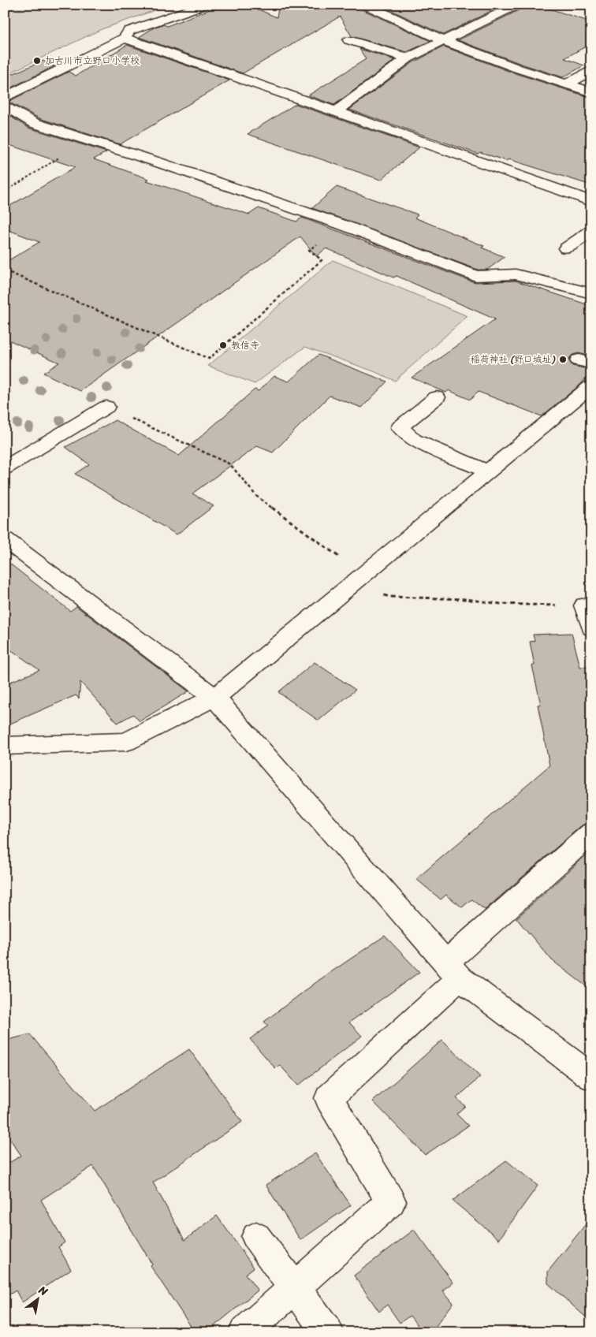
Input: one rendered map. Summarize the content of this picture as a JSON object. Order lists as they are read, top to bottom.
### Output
{
  "places": ["加古川市立野口小学校", "教信寺", "稲荷神社 (野口城址)"],
  "north": "top right"
}
